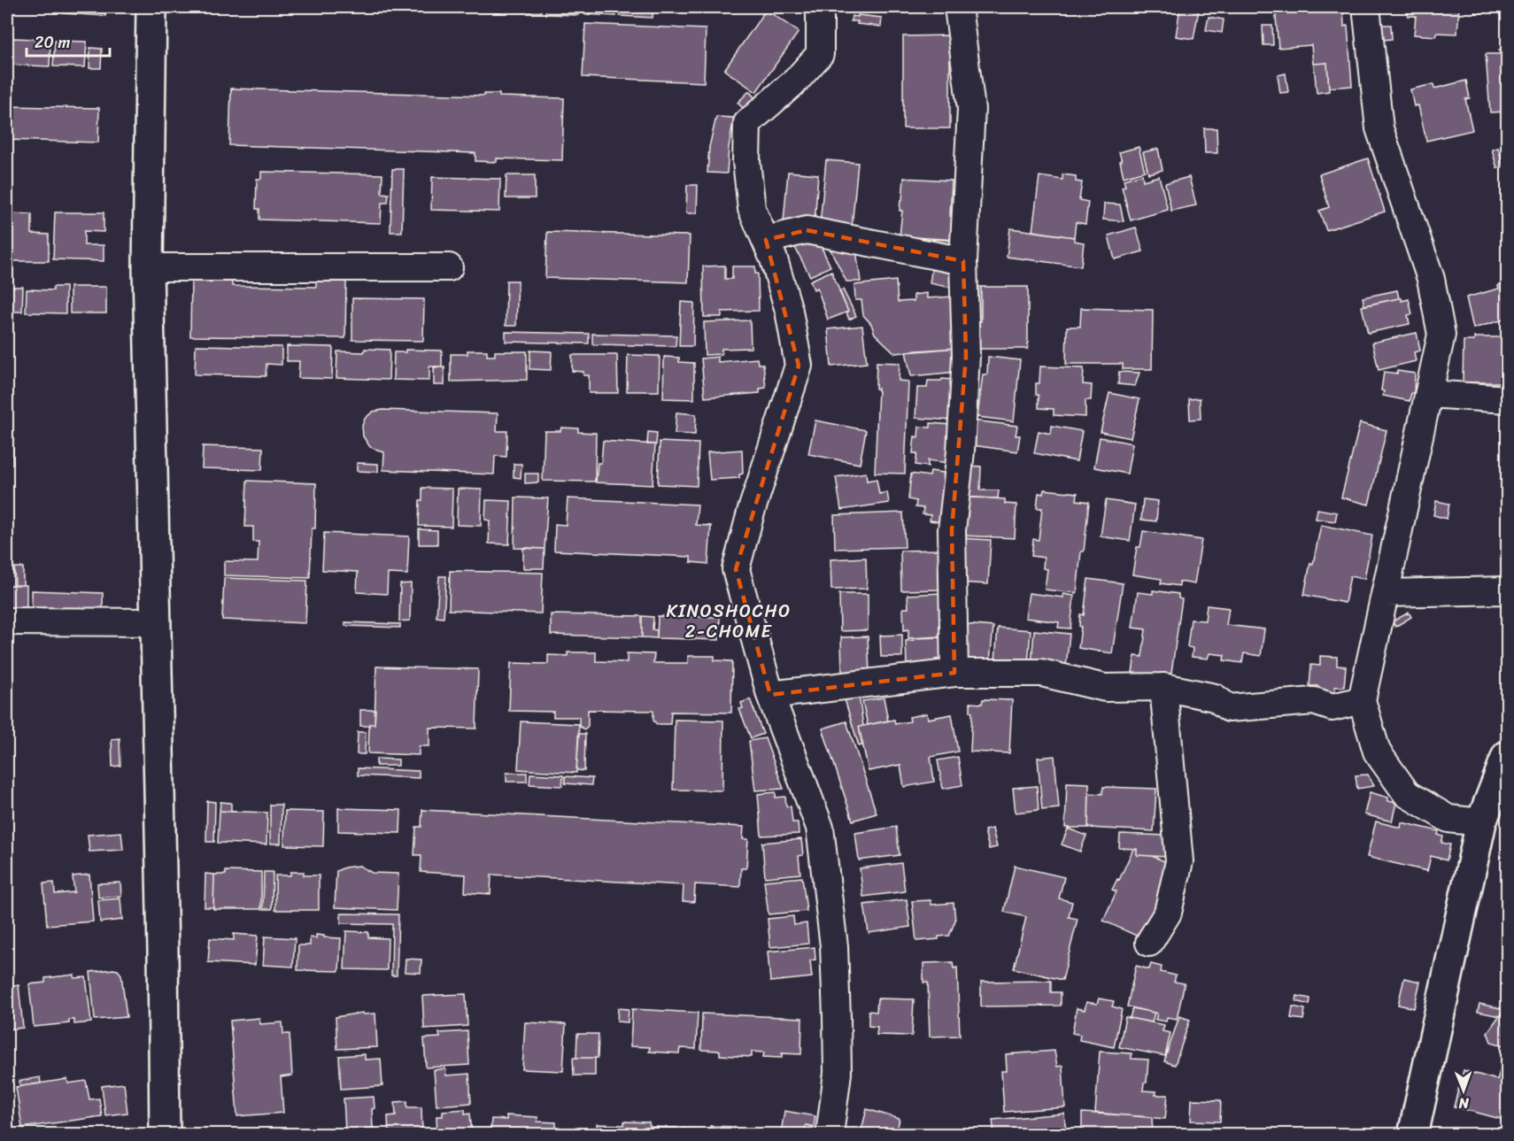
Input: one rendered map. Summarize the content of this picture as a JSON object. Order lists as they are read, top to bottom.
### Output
{
  "districts": ["KINOSHOCHO 2-CHOME"],
  "scale_bar": "20 m",
  "north": "bottom"
}
